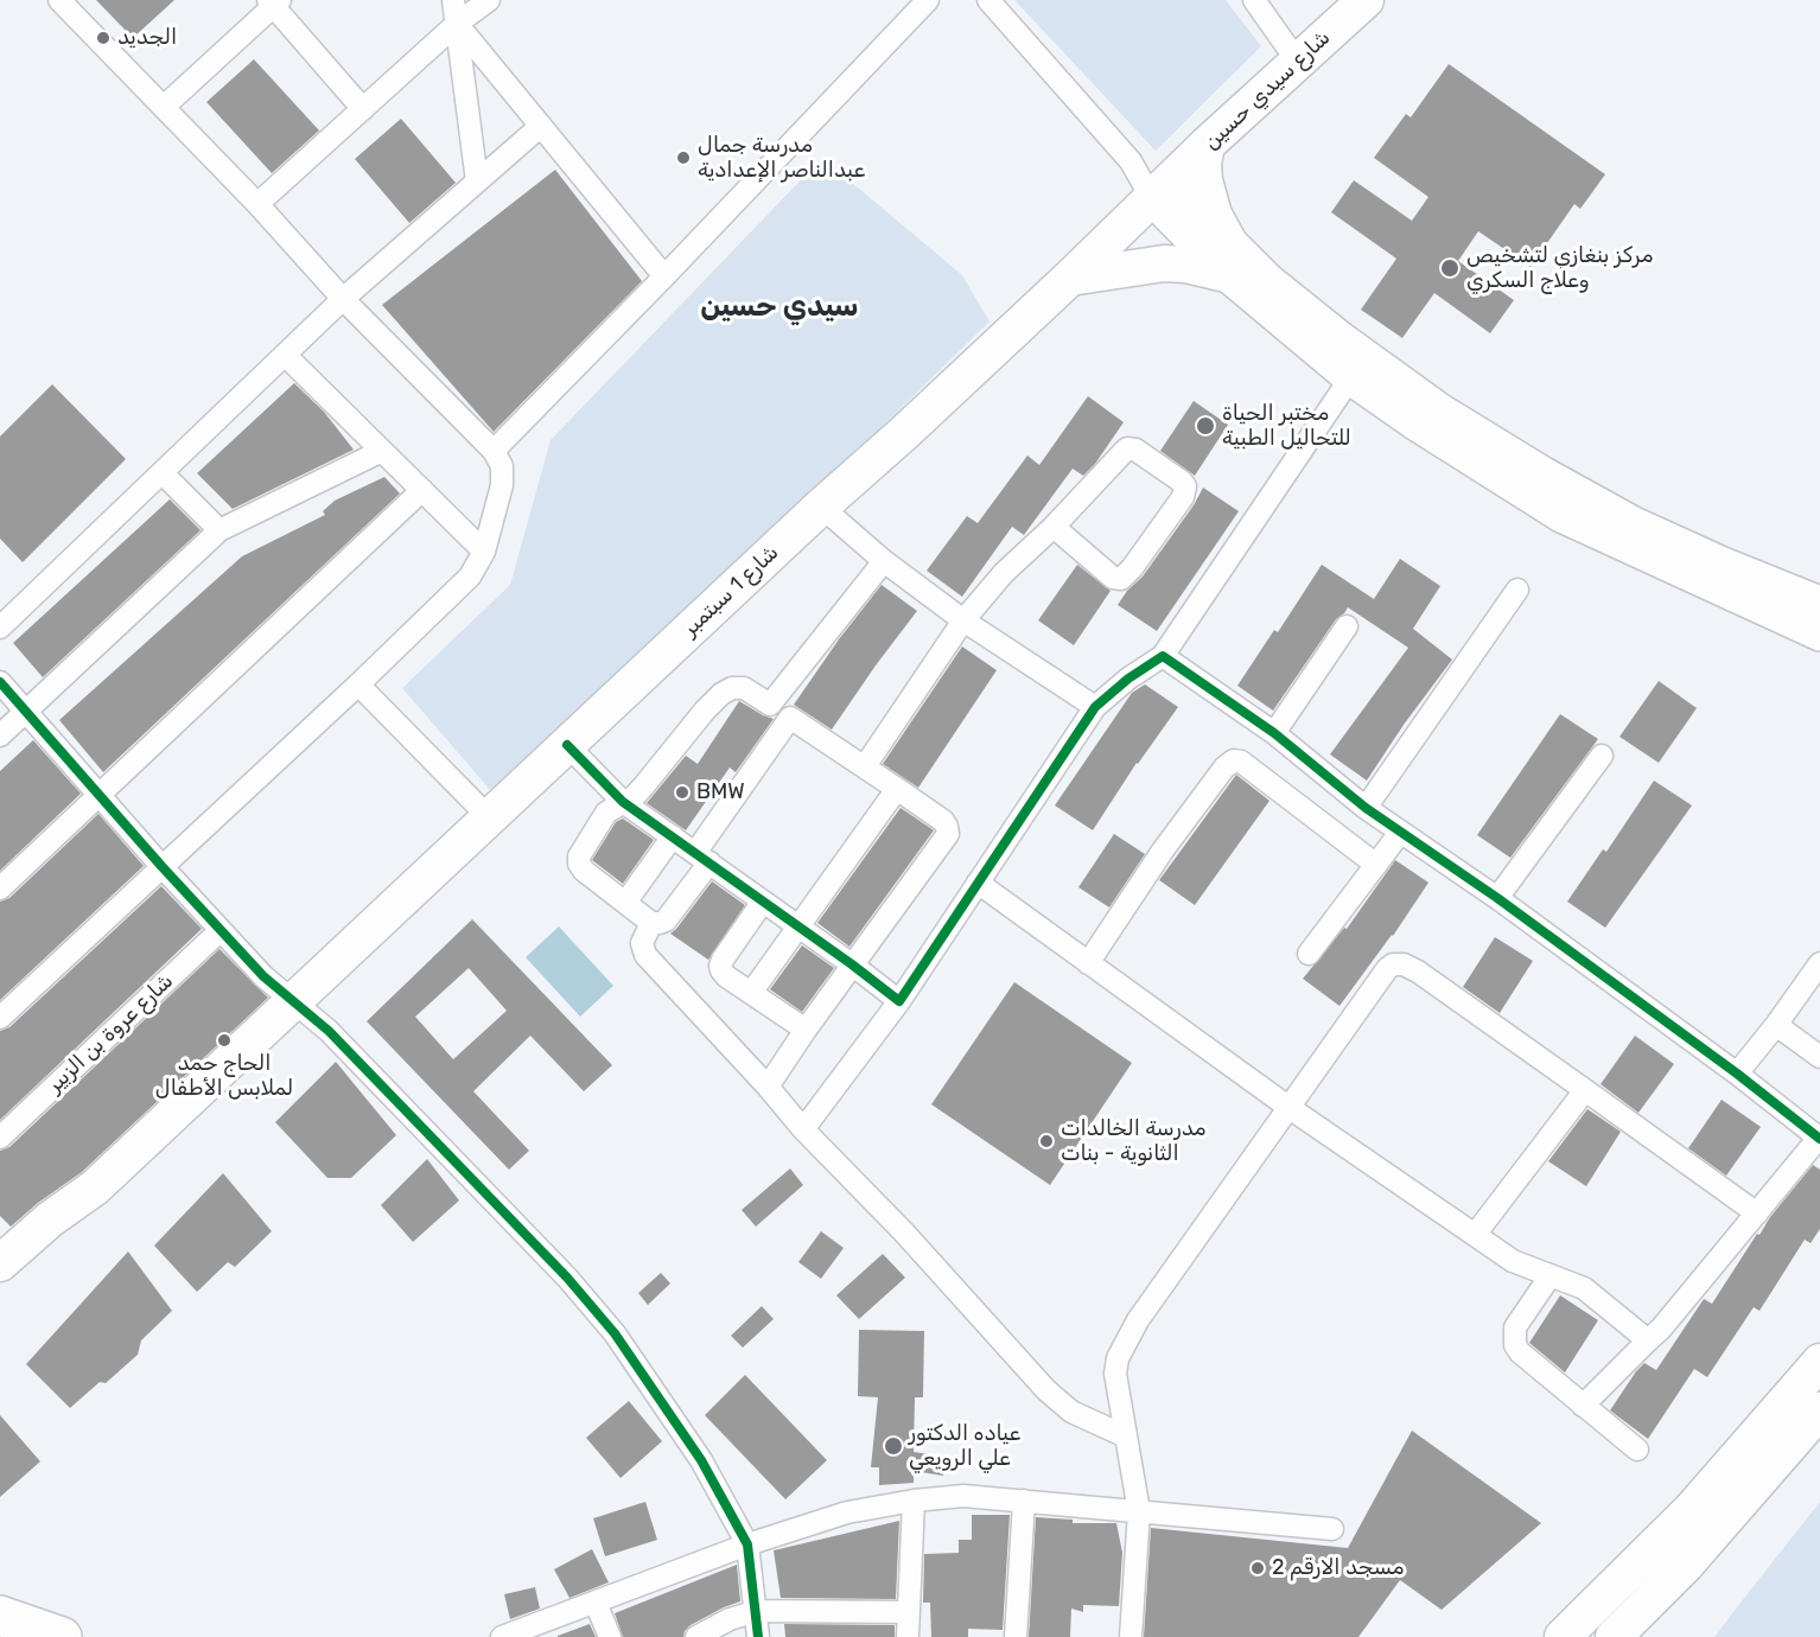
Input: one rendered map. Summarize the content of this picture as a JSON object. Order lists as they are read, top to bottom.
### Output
{
  "streets": {
    "main road": ["شارع سيدي حسين", "شارع 1 سبتمبر"],
    "street": ["شارع عروة بن الزبير"]
  },
  "crossings": [
    ["شارع سيدي حسين", "شارع 1 سبتمبر"]
  ],
  "districts": ["سيدي حسين"],
  "places": [
    "الجديد",
    "مدرسة جمال عبدالناصر الإعدادية",
    "مركز بنغازي لتشخيص وعلاج السكري",
    "مختبر الحياة للتحاليل الطبية",
    "BMW",
    "الحاج حمد لملابس الأطفال",
    "مدرسة الخالدات الثانوية - بنات",
    "عياده الدكتور علي الرويعي",
    "مسجد الارقم 2"
  ]
}
